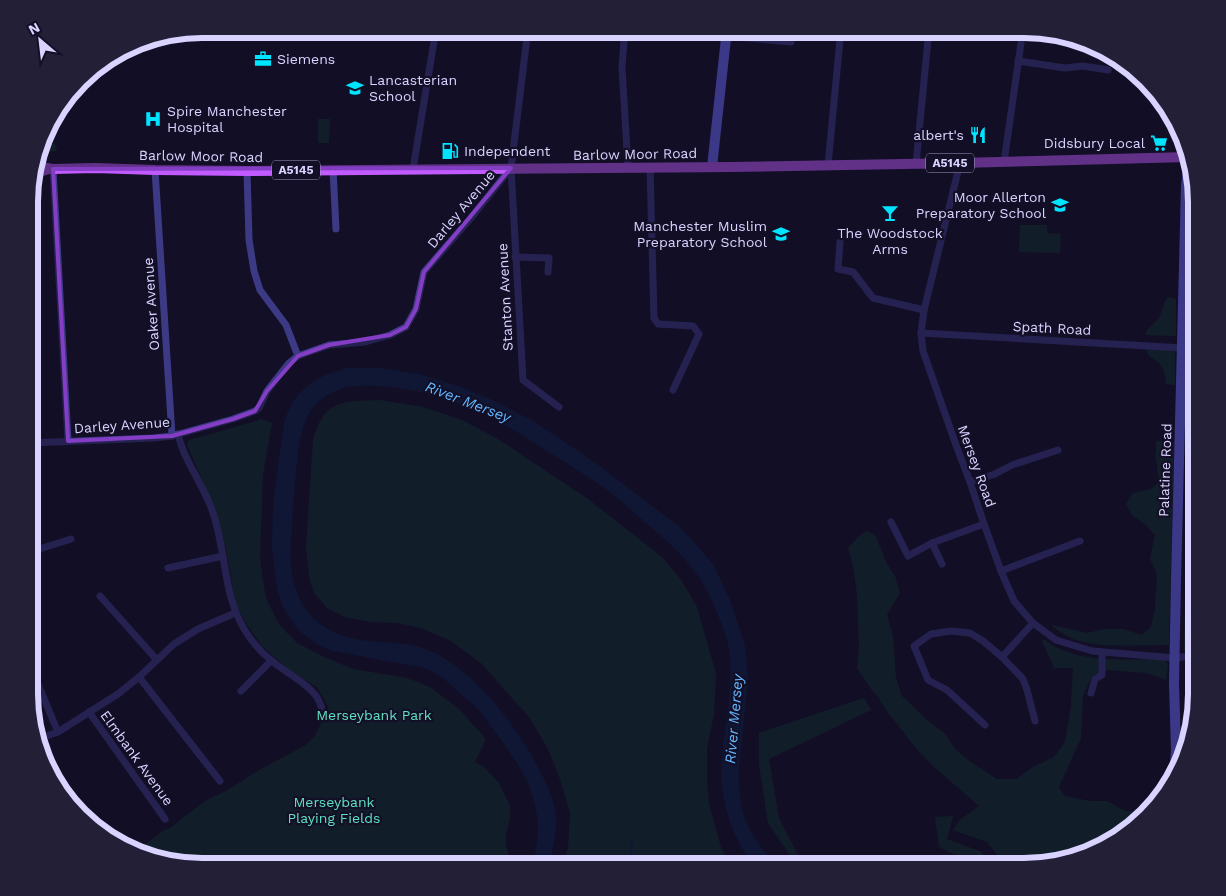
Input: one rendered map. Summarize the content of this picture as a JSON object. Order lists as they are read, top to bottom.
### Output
{
  "streets": {
    "main road": ["Barlow Moor Road", "A5145", "Palatine Road"],
    "street": [
      "Darley Avenue",
      "Stanton Avenue",
      "Oaker Avenue",
      "Spath Road",
      "Mersey Road",
      "Elmbank Avenue"
    ]
  },
  "crossings": [
    ["Barlow Moor Road", "Darley Avenue"],
    ["Barlow Moor Road", "Stanton Avenue"],
    ["Barlow Moor Road", "Oaker Avenue"],
    ["Barlow Moor Road", "Mersey Road"],
    ["Darley Avenue", "Stanton Avenue"],
    ["Darley Avenue", "Oaker Avenue"],
    ["Spath Road", "Mersey Road"],
    ["Spath Road", "Palatine Road"],
    ["Mersey Road", "Palatine Road"]
  ],
  "water": ["River Mersey"],
  "parks": ["Merseybank Park", "Merseybank Playing Fields"],
  "places": {
    "office": ["Siemens"],
    "school or university": ["Lancasterian School", "Moor Allerton Preparatory School", "Manchester Muslim Preparatory School"],
    "hospital": ["Spire Manchester Hospital"],
    "restaurant": ["albert's"],
    "supermarket": ["Didsbury Local"],
    "fuel station": ["Independent"],
    "bar": ["The Woodstock Arms"]
  },
  "north": "top left"
}
